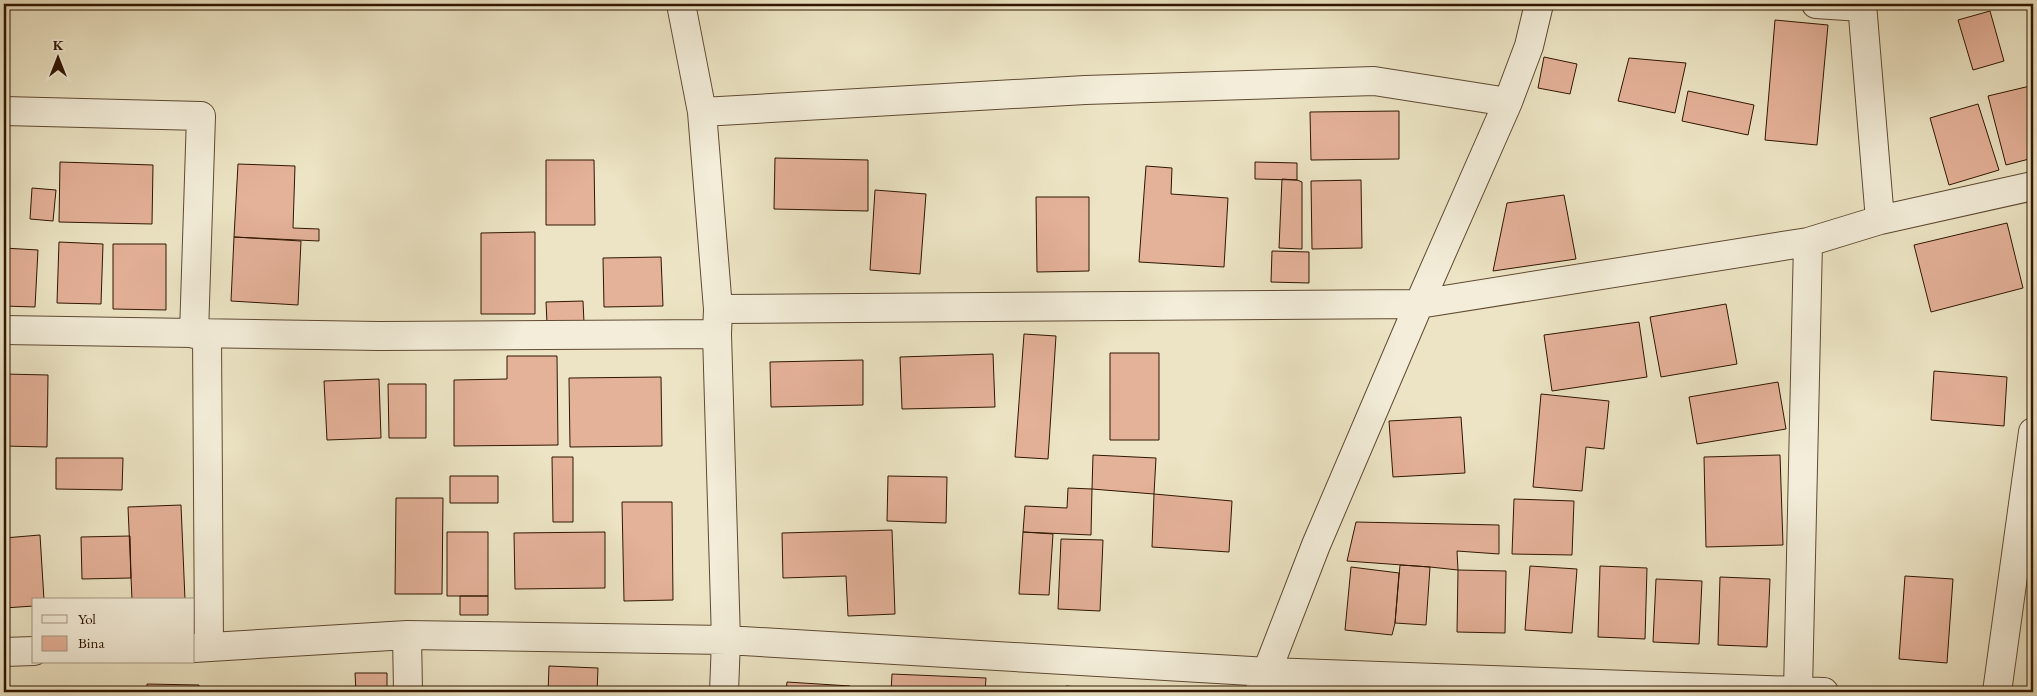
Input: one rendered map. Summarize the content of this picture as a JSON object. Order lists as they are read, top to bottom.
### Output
{
  "legend": ["Yol", "Bina"],
  "north": "top"
}
